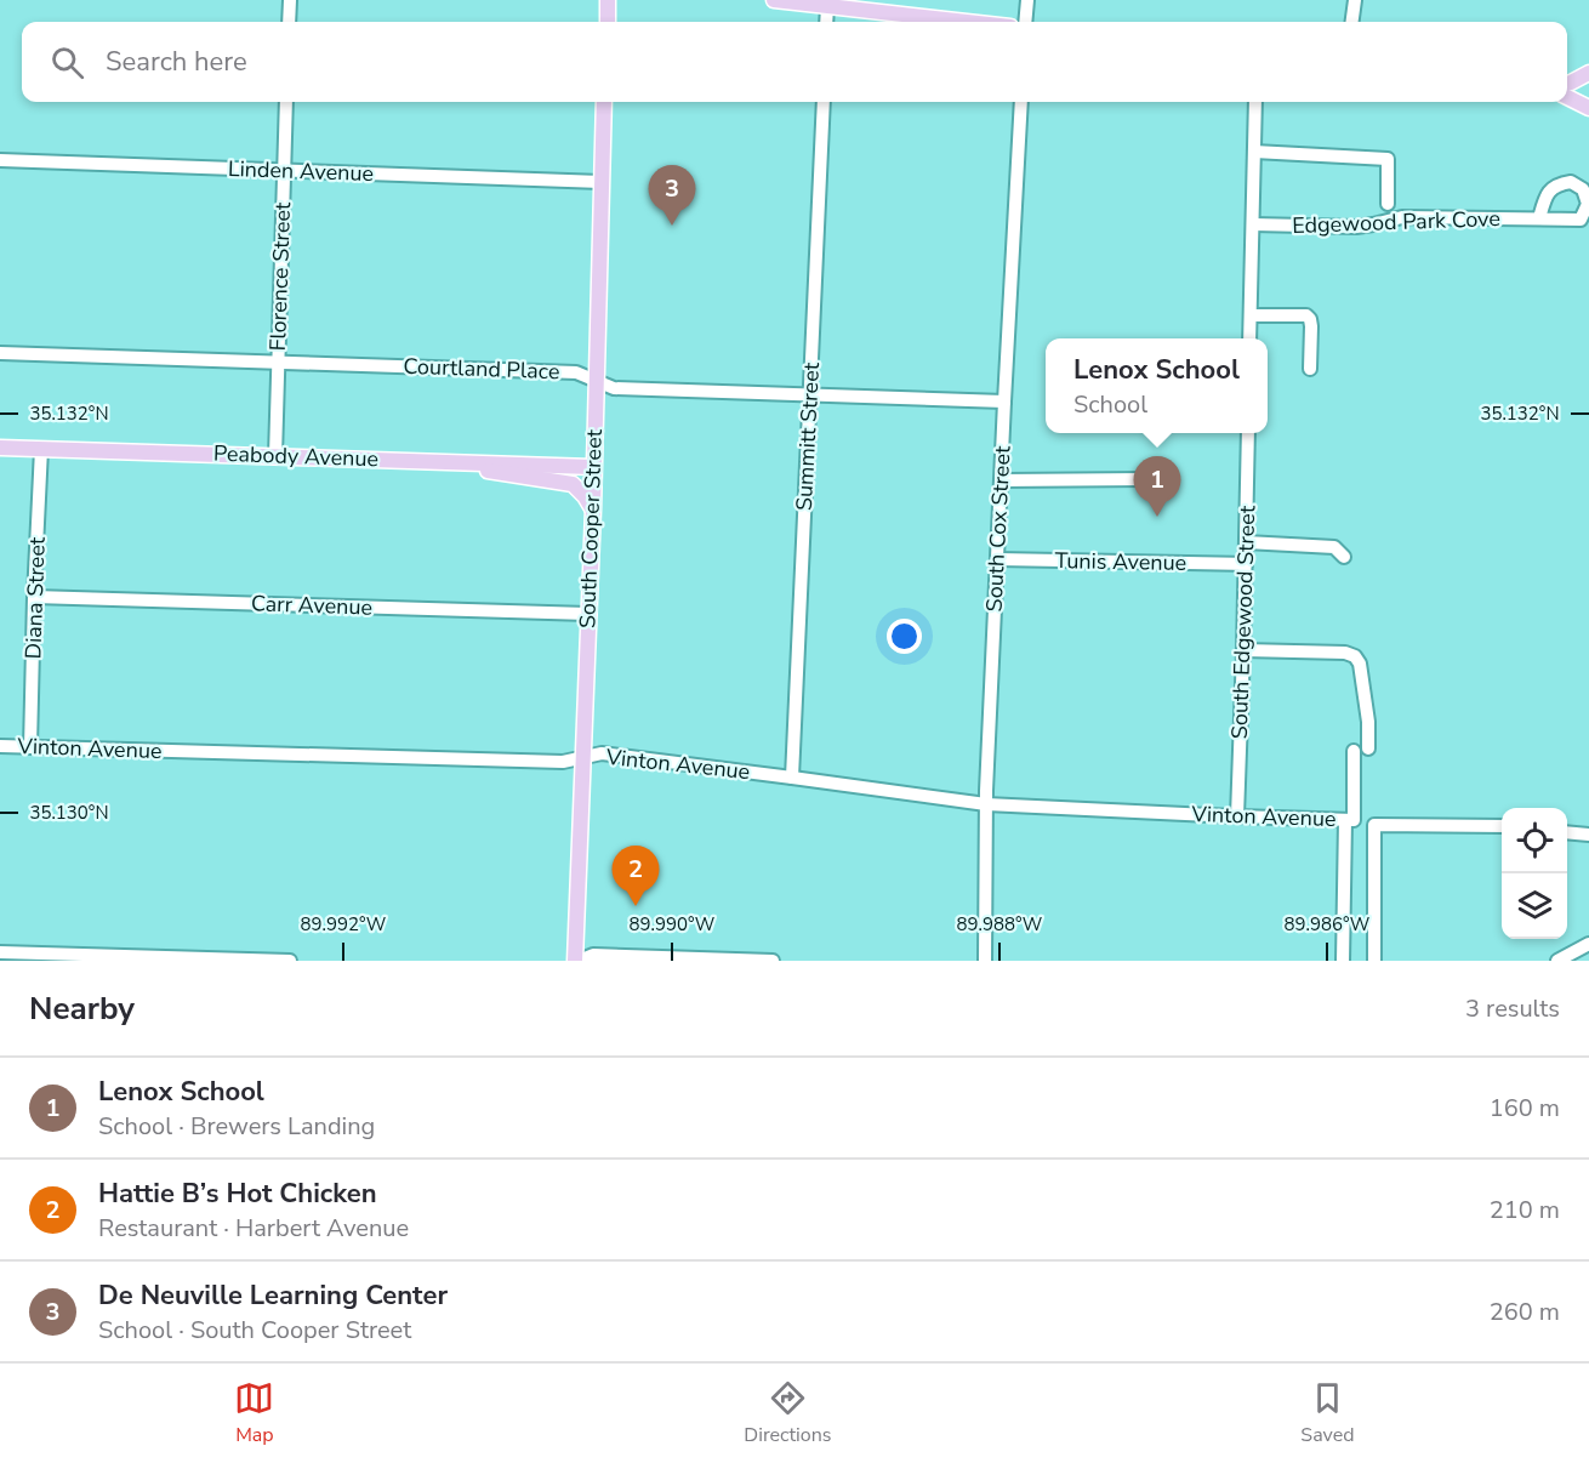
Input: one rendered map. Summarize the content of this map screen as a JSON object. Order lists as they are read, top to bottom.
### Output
{
  "streets": {
    "main road": ["Peabody Avenue", "South Cooper Street"],
    "street": [
      "Linden Avenue",
      "Edgewood Park Cove",
      "Florence Street",
      "Courtland Place",
      "Summitt Street",
      "South Cox Street",
      "Tunis Avenue",
      "Diana Street",
      "Carr Avenue",
      "South Edgewood Street",
      "Vinton Avenue"
    ]
  },
  "crossings": [
    ["Linden Avenue", "Florence Street"],
    ["Linden Avenue", "South Cooper Street"],
    ["Florence Street", "Courtland Place"],
    ["Florence Street", "Peabody Avenue"],
    ["Courtland Place", "Summitt Street"],
    ["Courtland Place", "South Cooper Street"],
    ["Courtland Place", "South Cox Street"],
    ["Summitt Street", "Vinton Avenue"],
    ["Peabody Avenue", "South Cooper Street"],
    ["Peabody Avenue", "Diana Street"],
    ["South Cooper Street", "Carr Avenue"],
    ["South Cooper Street", "Vinton Avenue"],
    ["South Cox Street", "Tunis Avenue"],
    ["South Cox Street", "Vinton Avenue"],
    ["Tunis Avenue", "South Edgewood Street"],
    ["Diana Street", "Carr Avenue"],
    ["Diana Street", "Vinton Avenue"],
    ["South Edgewood Street", "Vinton Avenue"]
  ],
  "page": {
    "search": "Search here",
    "pins": ["3", "1", "2"],
    "popup": ["Lenox School", "School"],
    "heading": ["Nearby", "3 results"],
    "list": [
      {
        "mark": "1",
        "name": "Lenox School",
        "note": "School · Brewers Landing",
        "value": "160 m"
      },
      {
        "mark": "2",
        "name": "Hattie B’s Hot Chicken",
        "note": "Restaurant · Harbert Avenue",
        "value": "210 m"
      },
      {
        "mark": "3",
        "name": "De Neuville Learning Center",
        "note": "School · South Cooper Street",
        "value": "260 m"
      }
    ],
    "nav": ["Map", "Directions", "Saved"]
  },
  "coordinates": [
    "35.132°N",
    "35.130°N",
    "89.992°W",
    "89.990°W",
    "89.988°W",
    "89.986°W"
  ]
}
